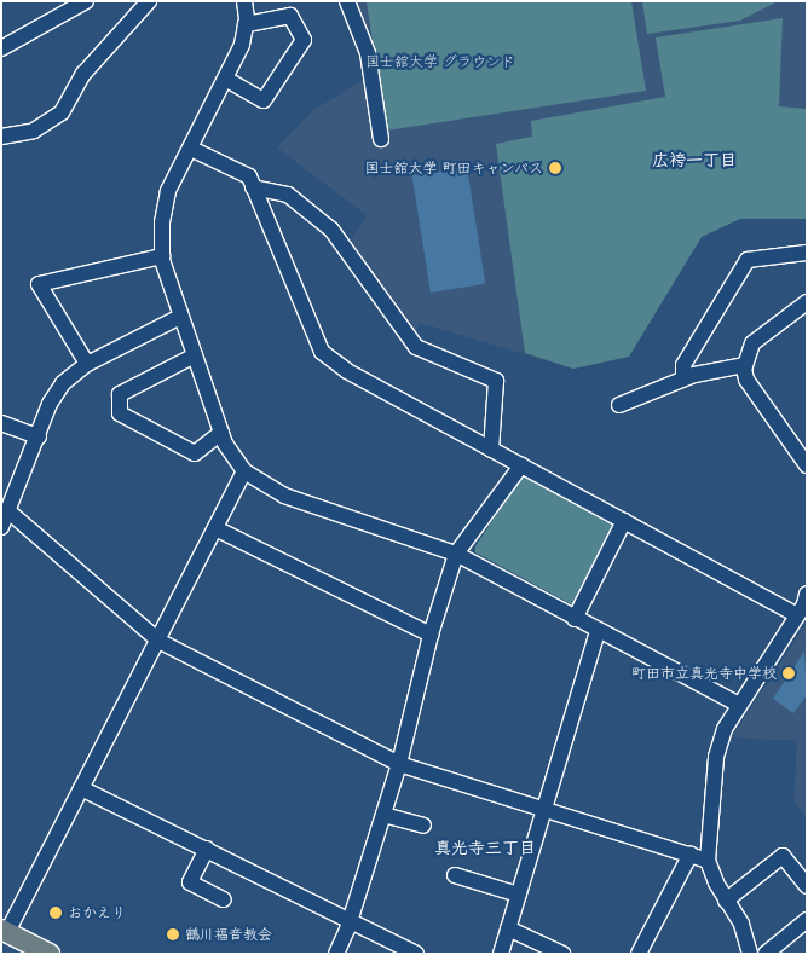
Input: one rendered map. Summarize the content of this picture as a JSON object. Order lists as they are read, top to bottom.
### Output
{
  "districts": ["広袴一丁目", "真光寺三丁目"],
  "parks": ["国士舘大学 グラウンド"],
  "places": [
    "国士舘大学 町田キャンパス",
    "町田市立真光寺中学校",
    "おかえり",
    "鶴川福音教会"
  ]
}
